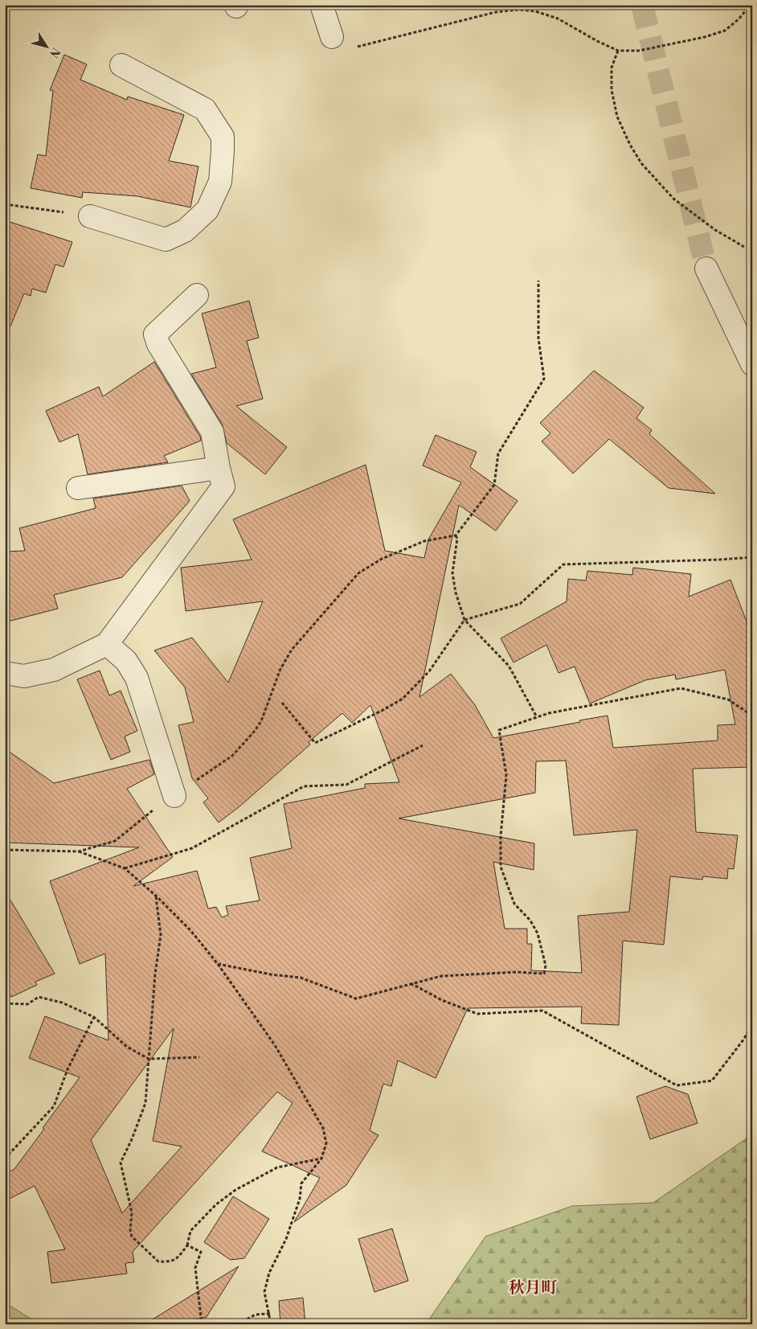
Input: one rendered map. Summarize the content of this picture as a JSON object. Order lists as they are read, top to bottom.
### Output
{
  "districts": ["秋月町"],
  "north": "bottom right"
}
